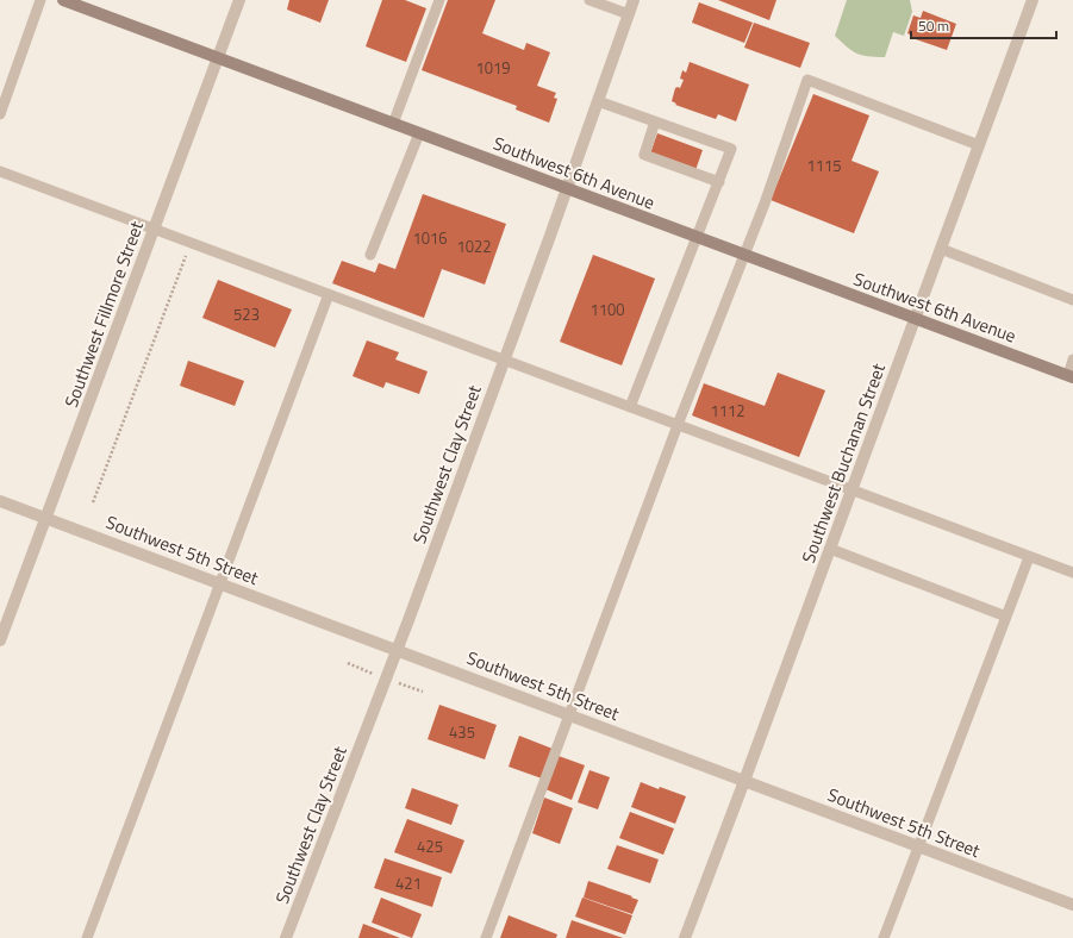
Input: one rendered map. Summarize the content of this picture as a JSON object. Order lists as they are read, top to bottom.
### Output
{
  "streets": {
    "main road": ["Southwest 6th Avenue"],
    "street": [
      "Southwest Fillmore Street",
      "Southwest Buchanan Street",
      "Southwest Clay Street",
      "Southwest 5th Street"
    ]
  },
  "crossings": [
    ["Southwest 6th Avenue", "Southwest Fillmore Street"],
    ["Southwest 6th Avenue", "Southwest Buchanan Street"],
    ["Southwest 6th Avenue", "Southwest Clay Street"],
    ["Southwest Fillmore Street", "Southwest 5th Street"],
    ["Southwest Buchanan Street", "Southwest 5th Street"],
    ["Southwest Clay Street", "Southwest 5th Street"]
  ],
  "house_numbers": [
    "1019",
    "1115",
    "1016",
    "1022",
    "1100",
    "523",
    "1112",
    "435",
    "425",
    "421"
  ],
  "scale_bar": "50 m"
}
